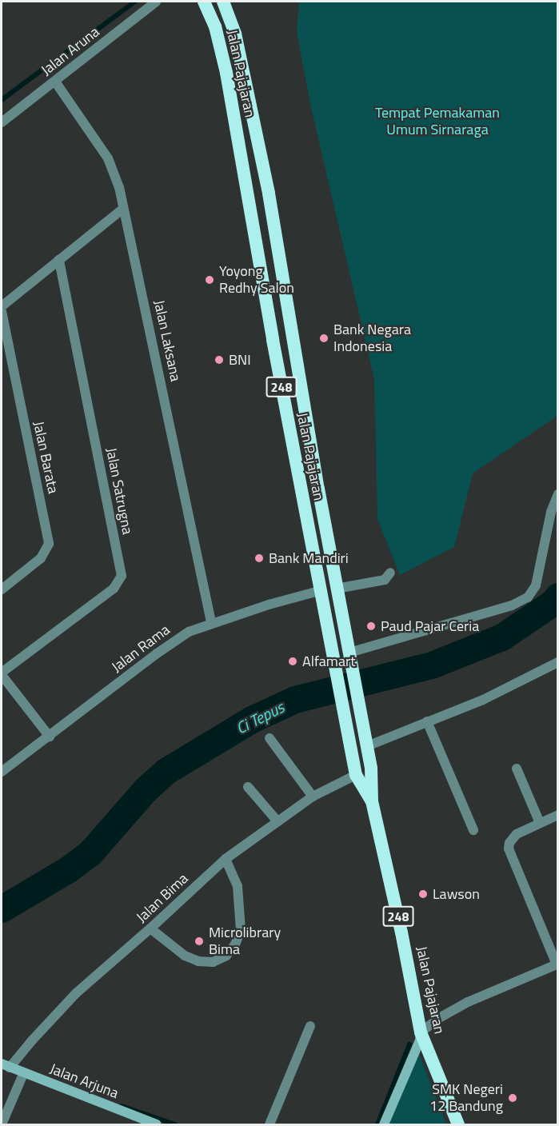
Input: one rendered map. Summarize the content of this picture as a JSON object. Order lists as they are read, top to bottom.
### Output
{
  "streets": {
    "highway": ["Jalan Pajajaran", "248"],
    "main road": ["Jalan Arjuna"],
    "street": [
      "Jalan Aruna",
      "Jalan Laksana",
      "Jalan Barata",
      "Jalan Satrugna",
      "Jalan Rama",
      "Jalan Bima"
    ]
  },
  "crossings": [
    ["Jalan Aruna", "Jalan Laksana"],
    ["Jalan Pajajaran", "Jalan Rama"],
    ["Jalan Pajajaran", "Jalan Bima"],
    ["Jalan Laksana", "Jalan Rama"],
    ["Jalan Bima", "Jalan Arjuna"]
  ],
  "water": ["Ci Tepus"],
  "parks": ["Tempat Pemakaman Umum Sirnaraga"],
  "places": [
    "Yoyong Redhy Salon",
    "Bank Negara Indonesia",
    "BNI",
    "Bank Mandiri",
    "Paud Pajar Ceria",
    "Alfamart",
    "Lawson",
    "Microlibrary Bima",
    "SMK Negeri 12 Bandung"
  ]
}
